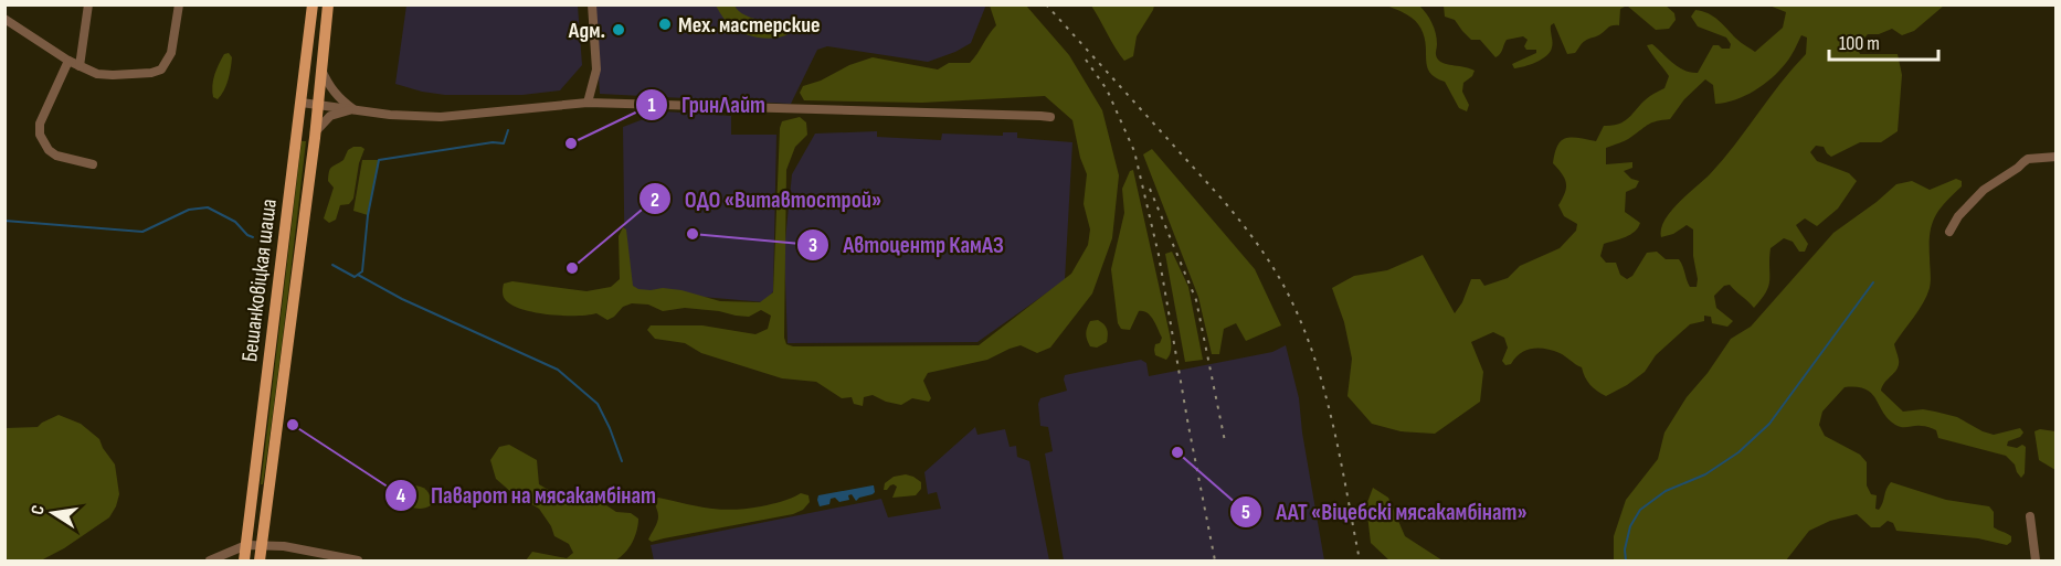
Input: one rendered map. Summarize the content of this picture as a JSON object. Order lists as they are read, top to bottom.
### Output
{
  "streets": {
    "main road": ["Бешанковіцкая шаша"]
  },
  "places": [
    "Мех. мастерские",
    "Адм.",
    "ГринЛайт",
    "Автоцентр КамАЗ",
    "ОДО «Витавтострой»",
    "Паварот на мясакамбінат",
    "ААТ «Віцебскі мясакамбінат»"
  ],
  "scale_bar": "100 m",
  "north": "left"
}
